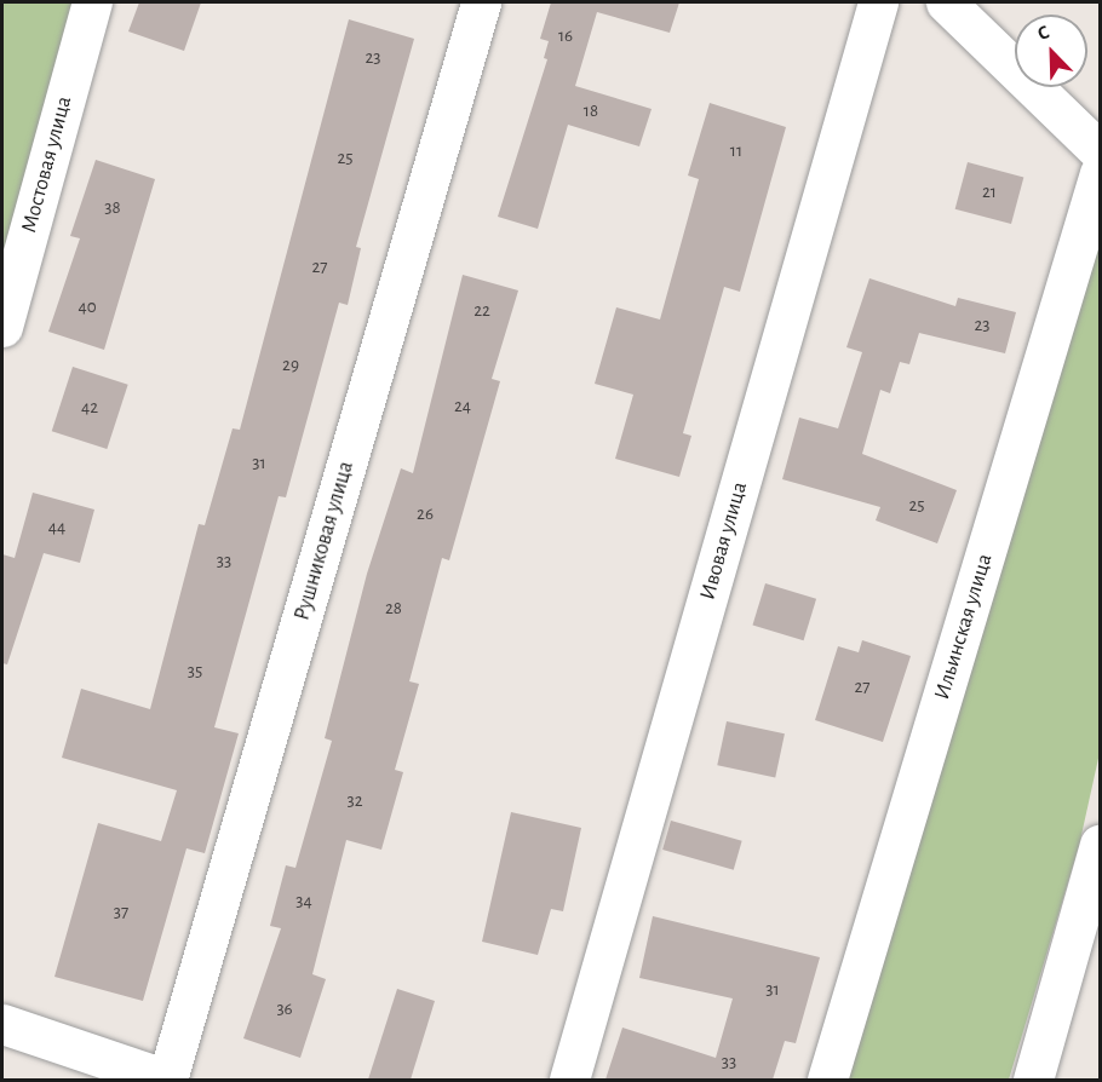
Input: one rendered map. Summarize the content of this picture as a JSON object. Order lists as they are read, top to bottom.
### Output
{
  "streets": {
    "street": [
      "Мостовая улица",
      "Рушниковая улица",
      "Ивовая улица",
      "Ильинская улица"
    ]
  },
  "house_numbers": [
    "16",
    "23",
    "18",
    "11",
    "25",
    "21",
    "38",
    "27",
    "40",
    "22",
    "23",
    "29",
    "24",
    "42",
    "31",
    "25",
    "26",
    "44",
    "33",
    "28",
    "35",
    "27",
    "32",
    "34",
    "37",
    "31",
    "36",
    "33"
  ],
  "north": "top left"
}
